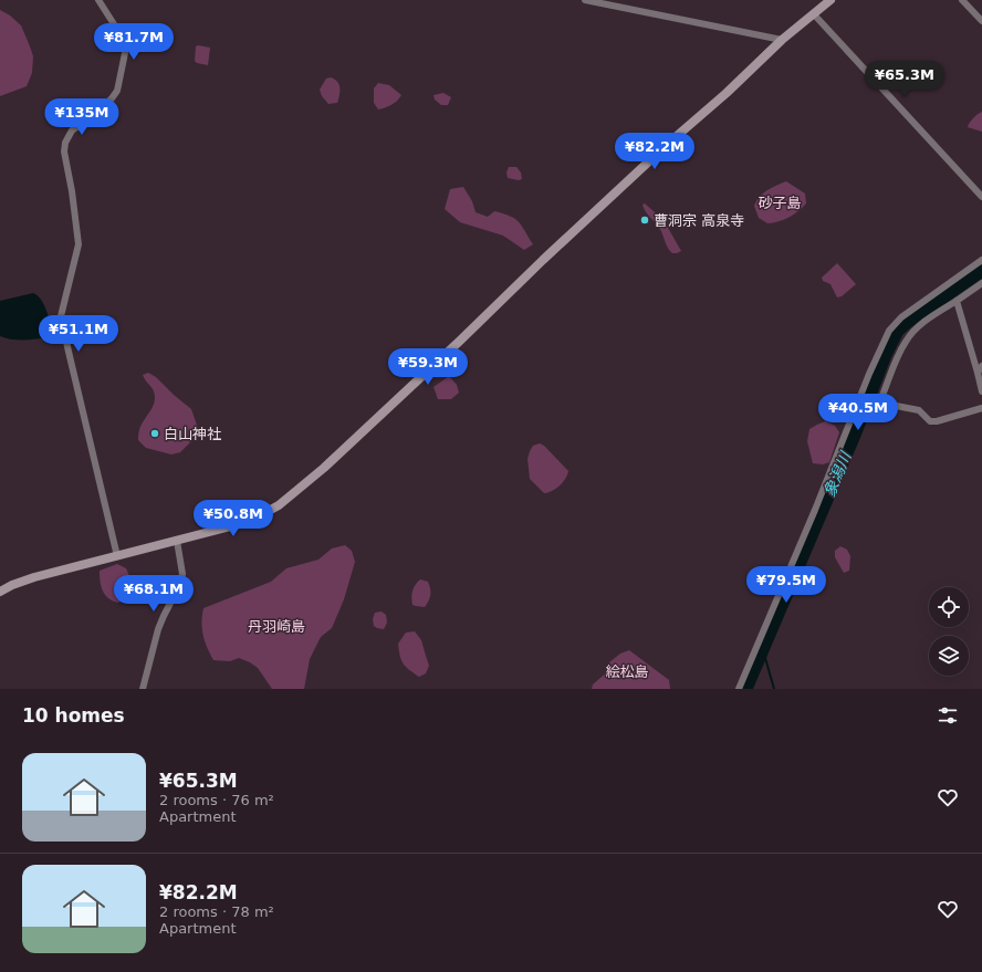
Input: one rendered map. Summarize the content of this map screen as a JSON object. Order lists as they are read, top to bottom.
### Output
{
  "water": ["象潟川"],
  "parks": ["砂子島", "丹羽崎島", "絵松島"],
  "places": ["曹洞宗 高泉寺", "白山神社"],
  "page": {
    "price": [
      "¥81.7M",
      "¥65.3M",
      "¥135M",
      "¥82.2M",
      "¥51.1M",
      "¥59.3M",
      "¥40.5M",
      "¥50.8M",
      "¥79.5M",
      "¥68.1M"
    ],
    "heading": "10 homes",
    "list": [
      {
        "name": "¥65.3M",
        "note": "2 rooms · 76 m² · Apartment"
      },
      {
        "name": "¥82.2M",
        "note": "2 rooms · 78 m² · Apartment"
      }
    ]
  }
}
